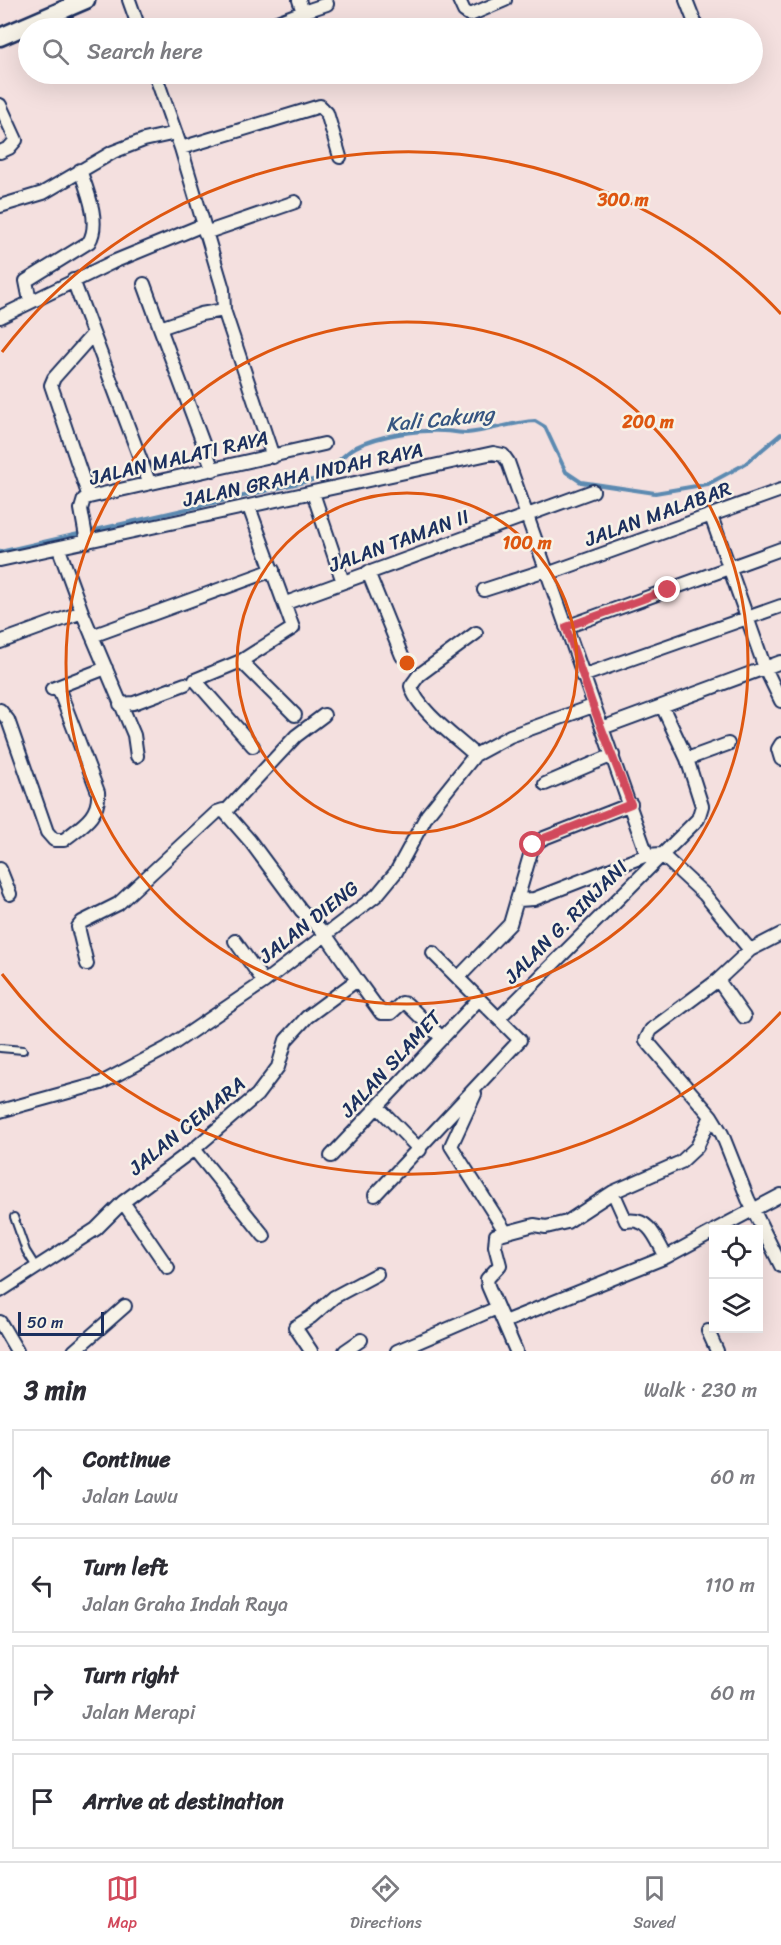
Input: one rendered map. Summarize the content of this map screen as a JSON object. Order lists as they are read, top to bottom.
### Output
{
  "streets": {
    "street": [
      "JALAN MALATI RAYA",
      "JALAN GRAHA INDAH RAYA",
      "JALAN MALABAR",
      "JALAN TAMAN II",
      "JALAN DIENG",
      "JALAN G. RINJANI",
      "JALAN SLAMET",
      "JALAN CEMARA"
    ]
  },
  "crossings": [
    ["JALAN MALATI RAYA", "JALAN GRAHA INDAH RAYA"],
    ["JALAN GRAHA INDAH RAYA", "JALAN MALABAR"],
    ["JALAN GRAHA INDAH RAYA", "JALAN TAMAN II"],
    ["JALAN GRAHA INDAH RAYA", "JALAN DIENG"]
  ],
  "water": ["Kali Cakung"],
  "scale_bar": "50 m",
  "page": {
    "search": "Search here",
    "scale": "50 m",
    "heading": ["3 min", "Walk · 230 m"],
    "list": [
      ["Continue", "Jalan Lawu", "60 m"],
      ["Turn left", "Jalan Graha Indah Raya", "110 m"],
      ["Turn right", "Jalan Merapi", "60 m"],
      "Arrive at destination"
    ],
    "nav": ["Map", "Directions", "Saved"]
  },
  "rings": ["300 m", "200 m", "100 m"]
}
